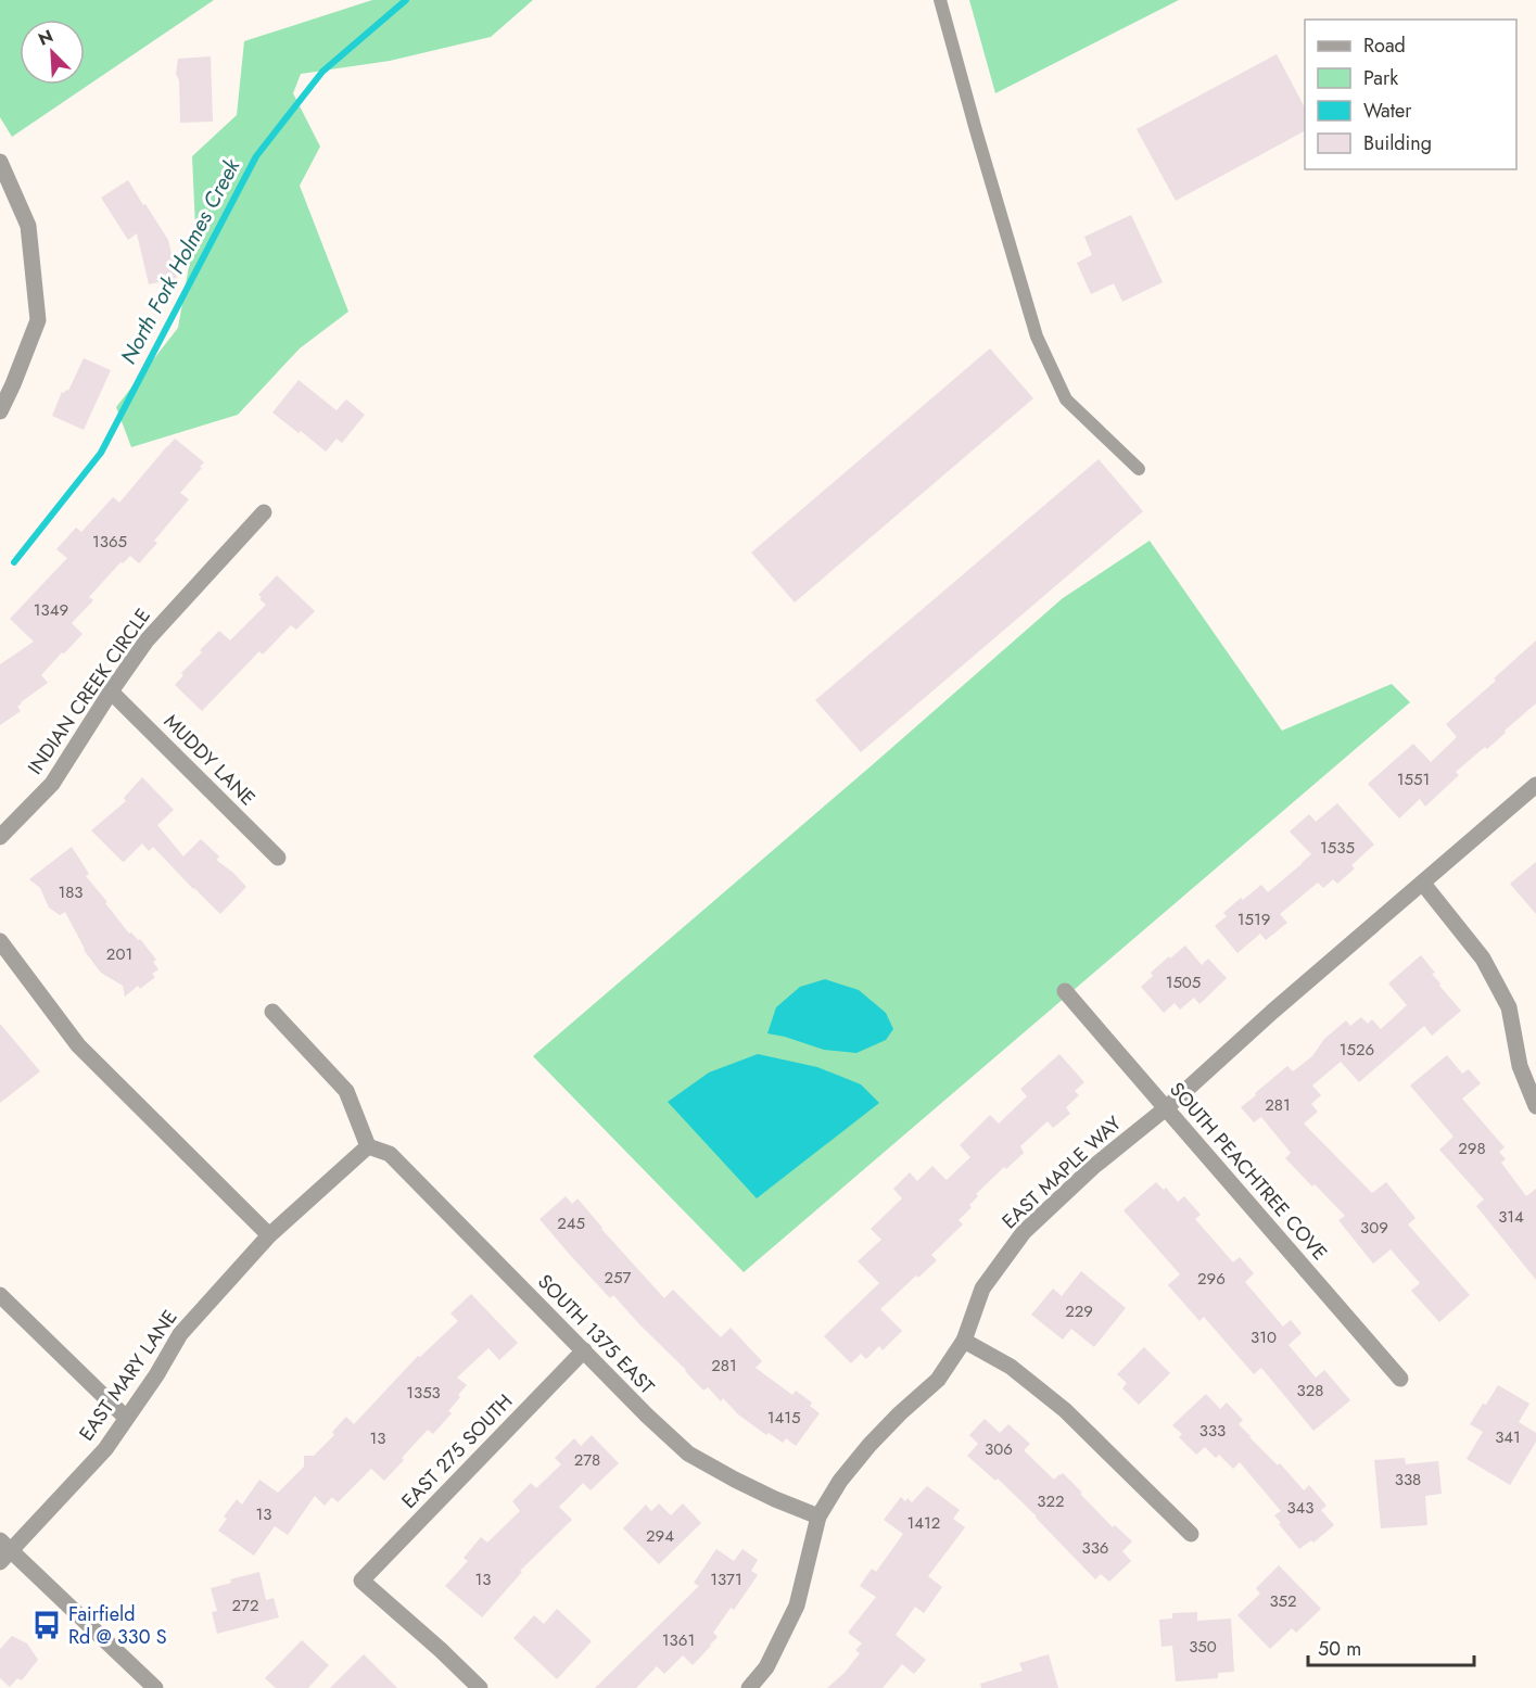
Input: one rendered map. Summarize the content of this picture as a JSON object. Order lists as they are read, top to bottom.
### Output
{
  "streets": {
    "street": [
      "INDIAN CREEK CIRCLE",
      "MUDDY LANE",
      "SOUTH PEACHTREE COVE",
      "EAST MAPLE WAY",
      "SOUTH 1375 EAST",
      "EAST MARY LANE",
      "EAST 275 SOUTH"
    ]
  },
  "crossings": [
    ["INDIAN CREEK CIRCLE", "MUDDY LANE"],
    ["SOUTH PEACHTREE COVE", "EAST MAPLE WAY"],
    ["EAST MAPLE WAY", "SOUTH 1375 EAST"],
    ["SOUTH 1375 EAST", "EAST MARY LANE"],
    ["SOUTH 1375 EAST", "EAST 275 SOUTH"]
  ],
  "water": ["North Fork Holmes Creek"],
  "places": {
    "bus stop": ["Fairfield Rd @ 330 S"]
  },
  "house_numbers": [
    "1365",
    "1349",
    "1551",
    "1535",
    "183",
    "1519",
    "201",
    "1505",
    "1526",
    "281",
    "298",
    "314",
    "245",
    "309",
    "257",
    "296",
    "229",
    "310",
    "281",
    "328",
    "1353",
    "1415",
    "333",
    "341",
    "13",
    "306",
    "278",
    "338",
    "322",
    "343",
    "13",
    "1412",
    "294",
    "336",
    "13",
    "1371",
    "352",
    "272",
    "1361",
    "350"
  ],
  "legend": [
    "Road",
    "Park",
    "Water",
    "Building"
  ],
  "scale_bar": "50 m",
  "north": "top left"
}
